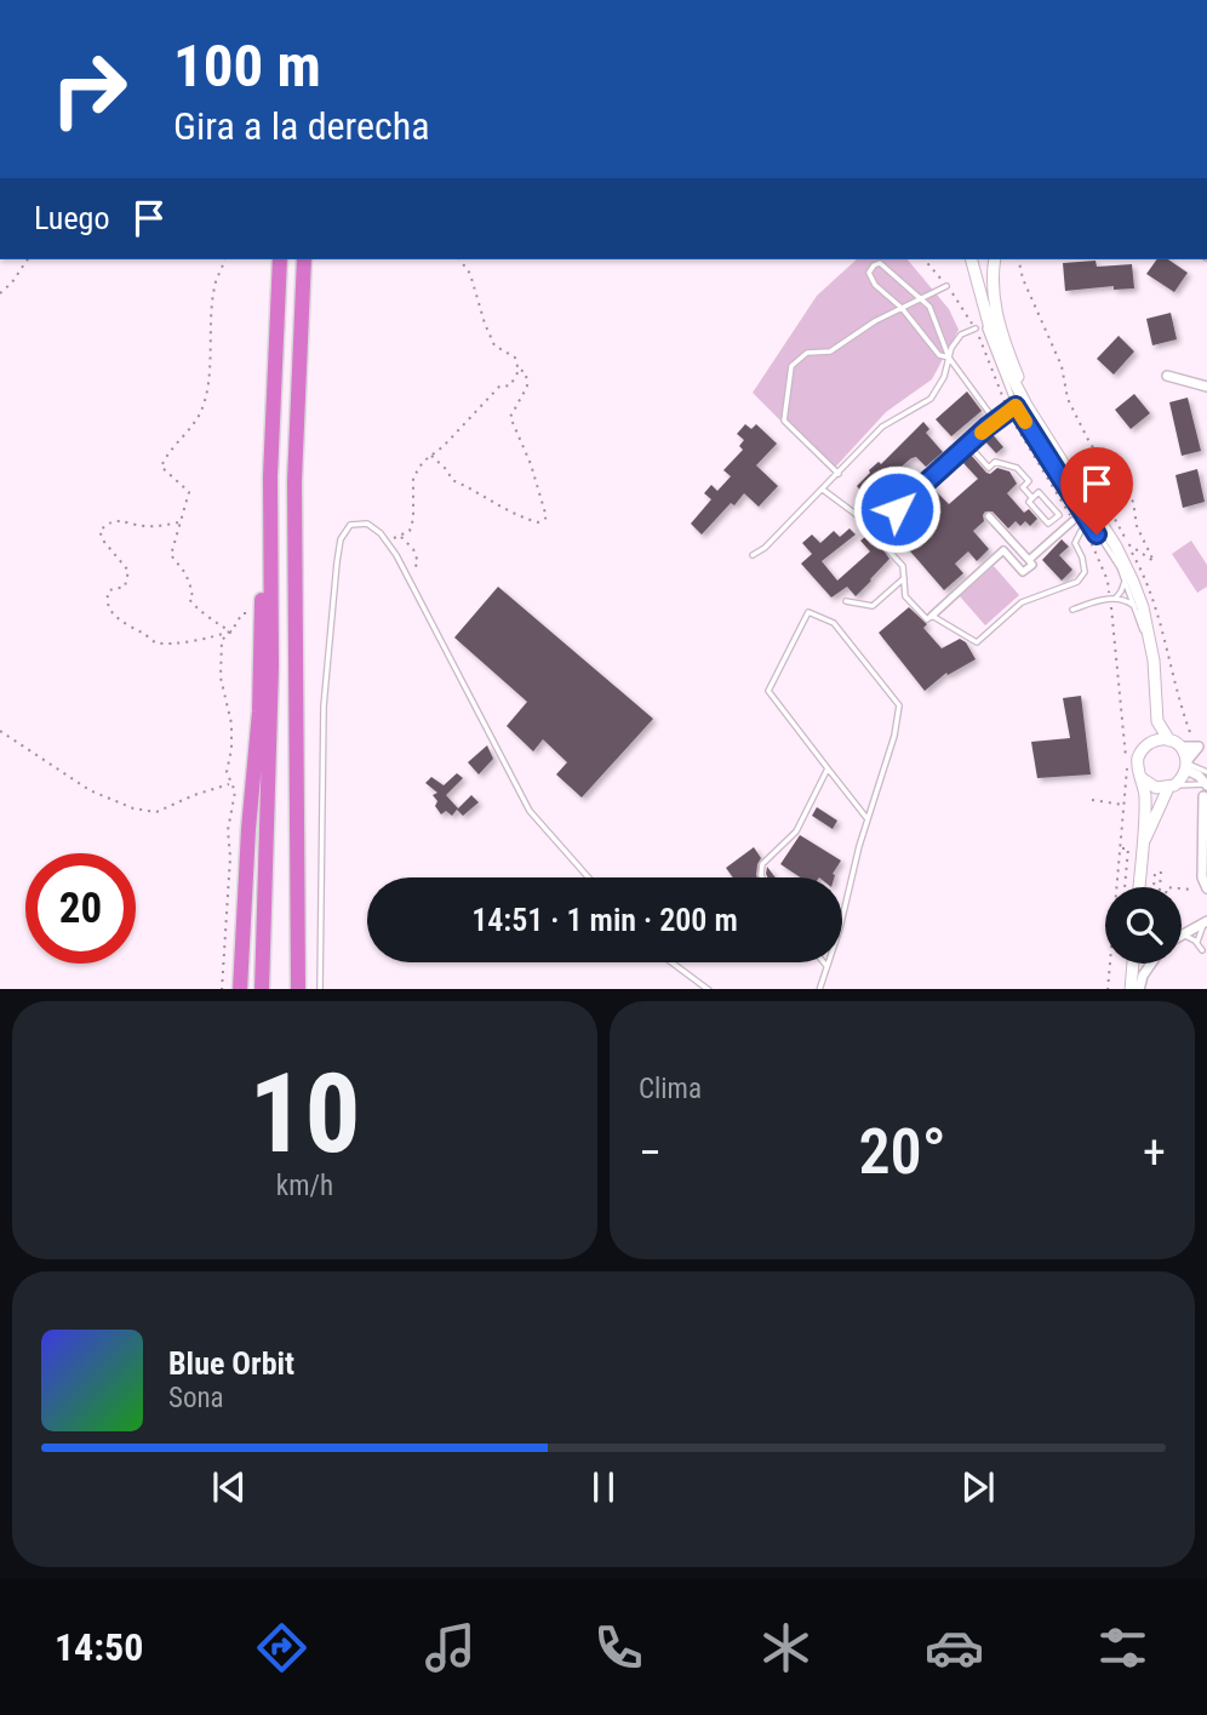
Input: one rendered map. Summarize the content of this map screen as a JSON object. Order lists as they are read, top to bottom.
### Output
{
  "page": {
    "turn": ["100 m", "Gira a la derecha"],
    "then": "Luego",
    "limit": "20",
    "trip": "14:51 · 1 min · 200 m",
    "tile": [
      ["10", "km/h"],
      "Clima"
    ],
    "heat": ["−", "20°", "+"],
    "song": ["Blue Orbit", "Sona"],
    "tabs": "14:50"
  }
}
